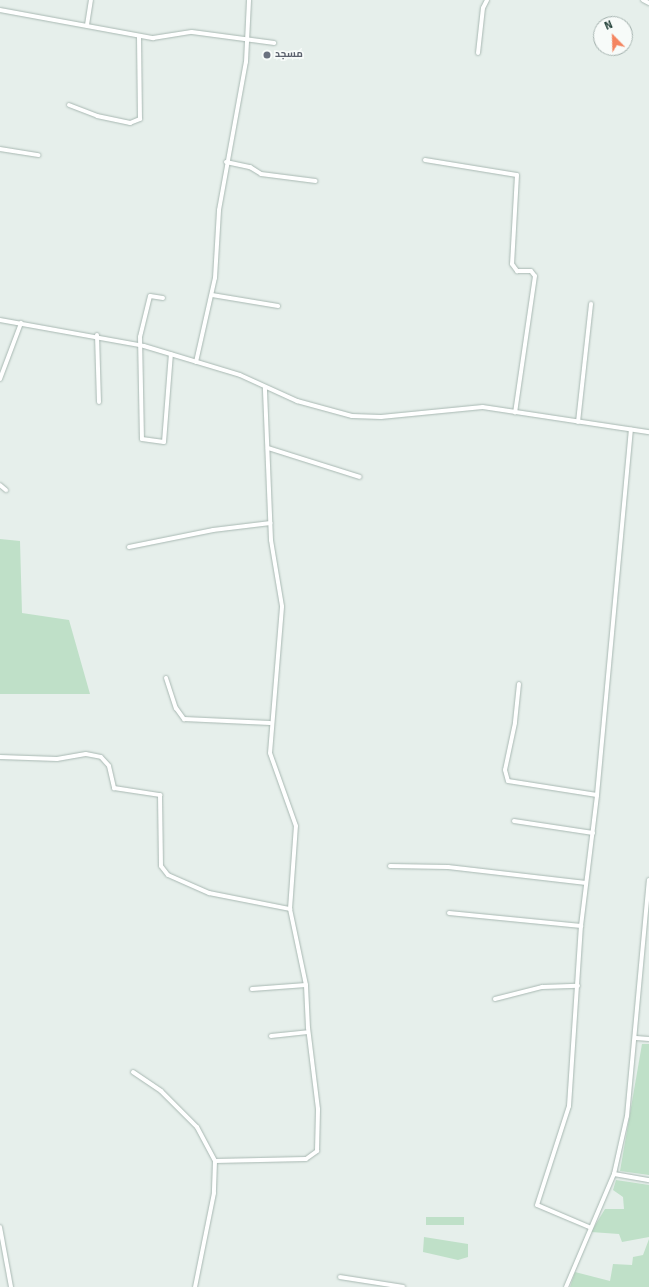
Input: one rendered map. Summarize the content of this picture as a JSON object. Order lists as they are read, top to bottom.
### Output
{
  "places": ["مسجد"],
  "north": "top left"
}
